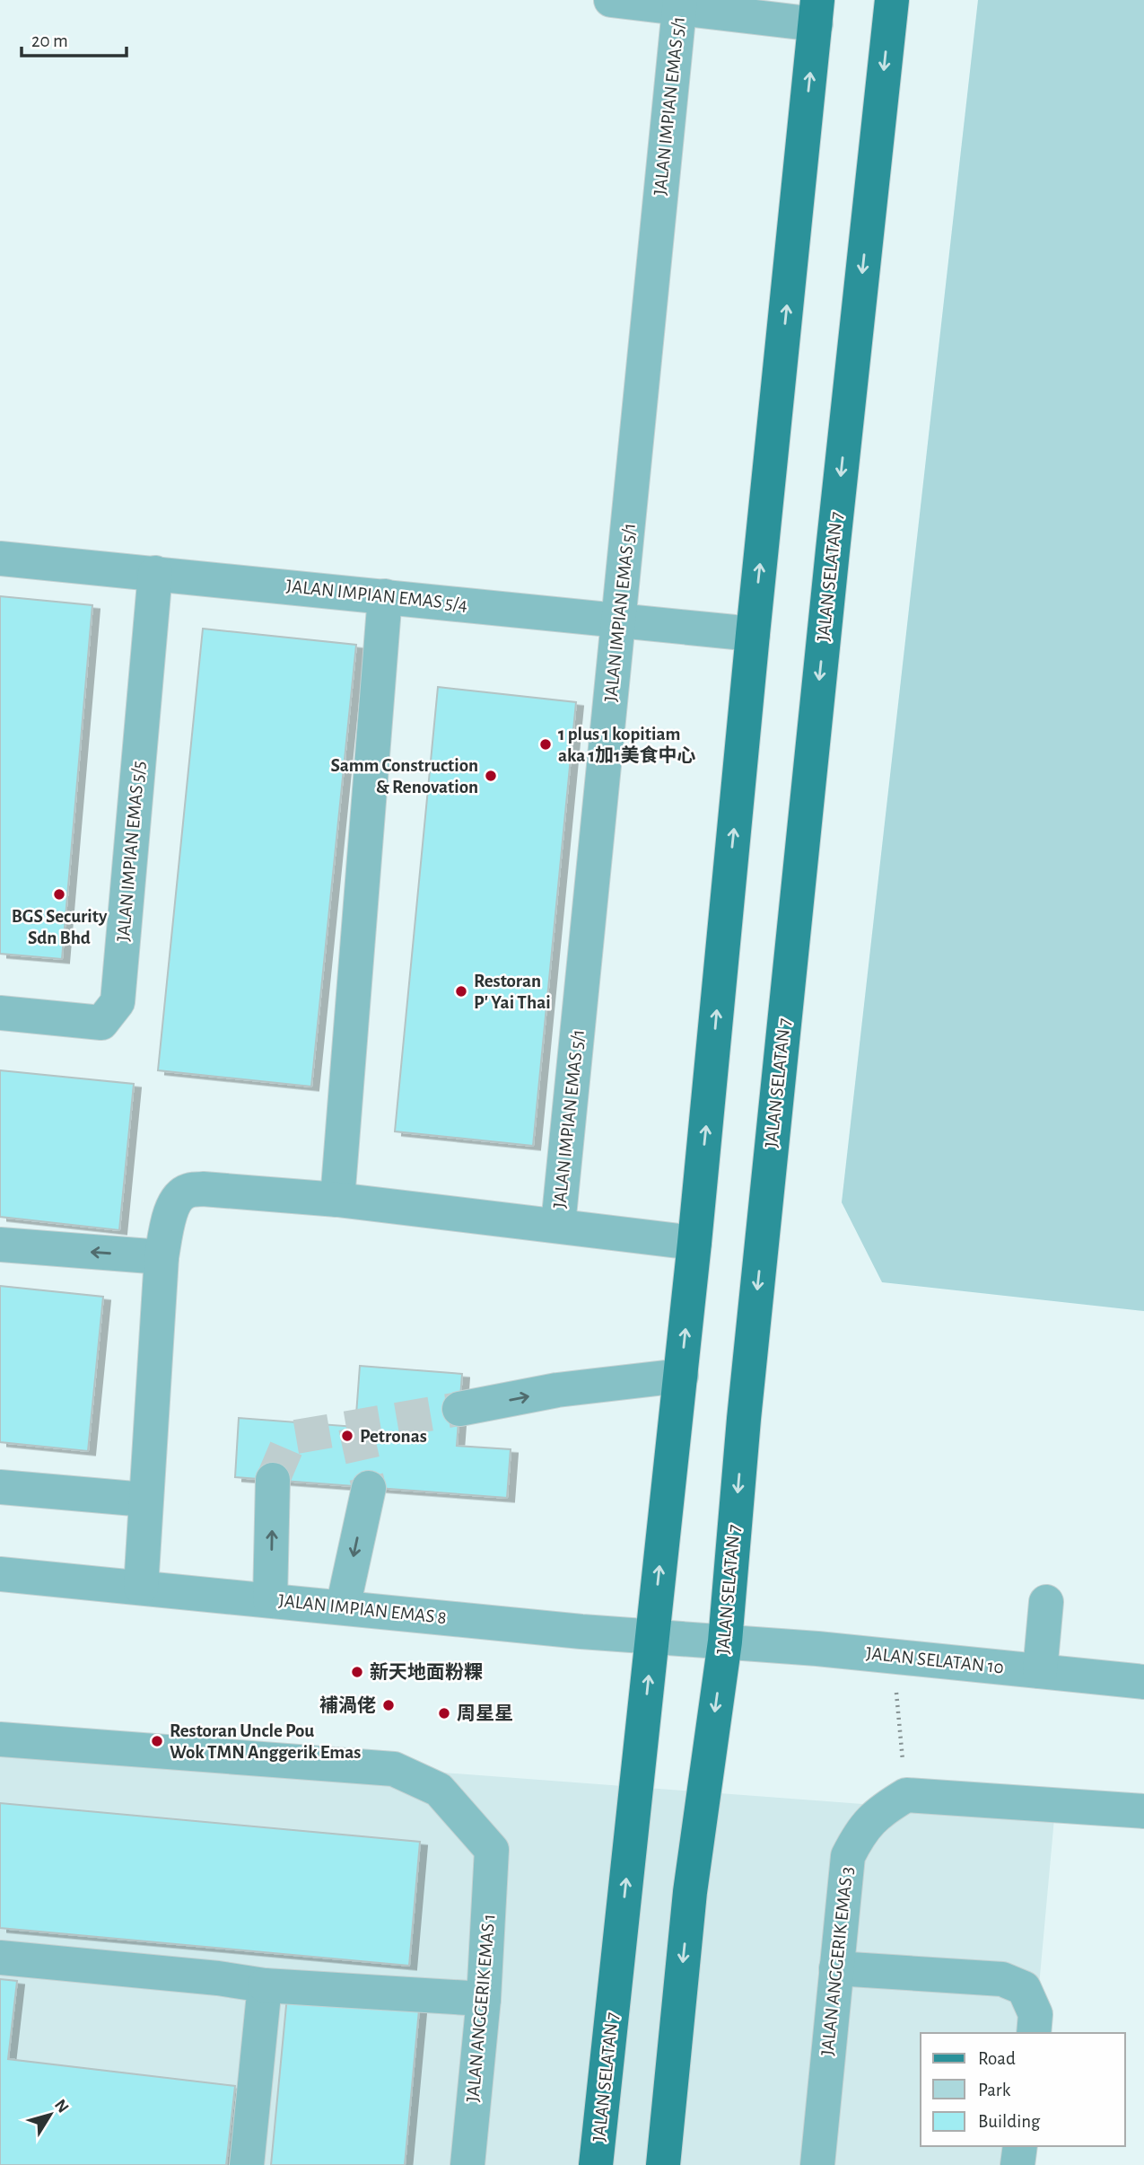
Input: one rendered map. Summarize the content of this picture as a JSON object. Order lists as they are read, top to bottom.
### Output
{
  "streets": {
    "main road": ["JALAN SELATAN 7"],
    "street": [
      "JALAN IMPIAN EMAS 5/1",
      "JALAN IMPIAN EMAS 5/4",
      "JALAN IMPIAN EMAS 5/5",
      "JALAN IMPIAN EMAS 8",
      "JALAN SELATAN 10",
      "JALAN ANGGERIK EMAS 3",
      "JALAN ANGGERIK EMAS 1"
    ]
  },
  "crossings": [
    ["JALAN IMPIAN EMAS 5/1", "JALAN IMPIAN EMAS 5/4"],
    ["JALAN SELATAN 7", "JALAN IMPIAN EMAS 5/4"],
    ["JALAN SELATAN 7", "JALAN IMPIAN EMAS 8"],
    ["JALAN SELATAN 7", "JALAN SELATAN 10"],
    ["JALAN IMPIAN EMAS 5/4", "JALAN IMPIAN EMAS 5/5"],
    ["JALAN IMPIAN EMAS 8", "JALAN SELATAN 10"]
  ],
  "places": [
    "1 plus 1 kopitiam aka 1加1美食中心",
    "Samm Construction & Renovation",
    "BGS Security Sdn Bhd",
    "Restoran P' Yai Thai",
    "Petronas",
    "新天地面粉粿",
    "補渦佬",
    "周星星",
    "Restoran Uncle Pou Wok TMN Anggerik Emas"
  ],
  "legend": ["Road", "Park", "Building"],
  "scale_bar": "20 m",
  "north": "top right"
}
